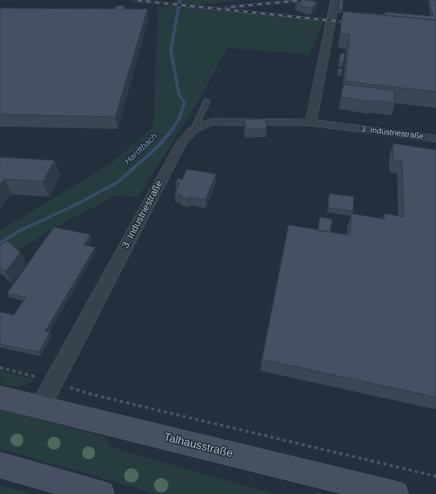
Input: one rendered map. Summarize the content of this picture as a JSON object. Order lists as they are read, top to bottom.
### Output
{
  "streets": {
    "main road": ["Talhausstraße"],
    "street": ["3. Industriestraße"]
  },
  "crossings": [
    ["3. Industriestraße", "Talhausstraße"]
  ],
  "water": ["Hardtbach"]
}
